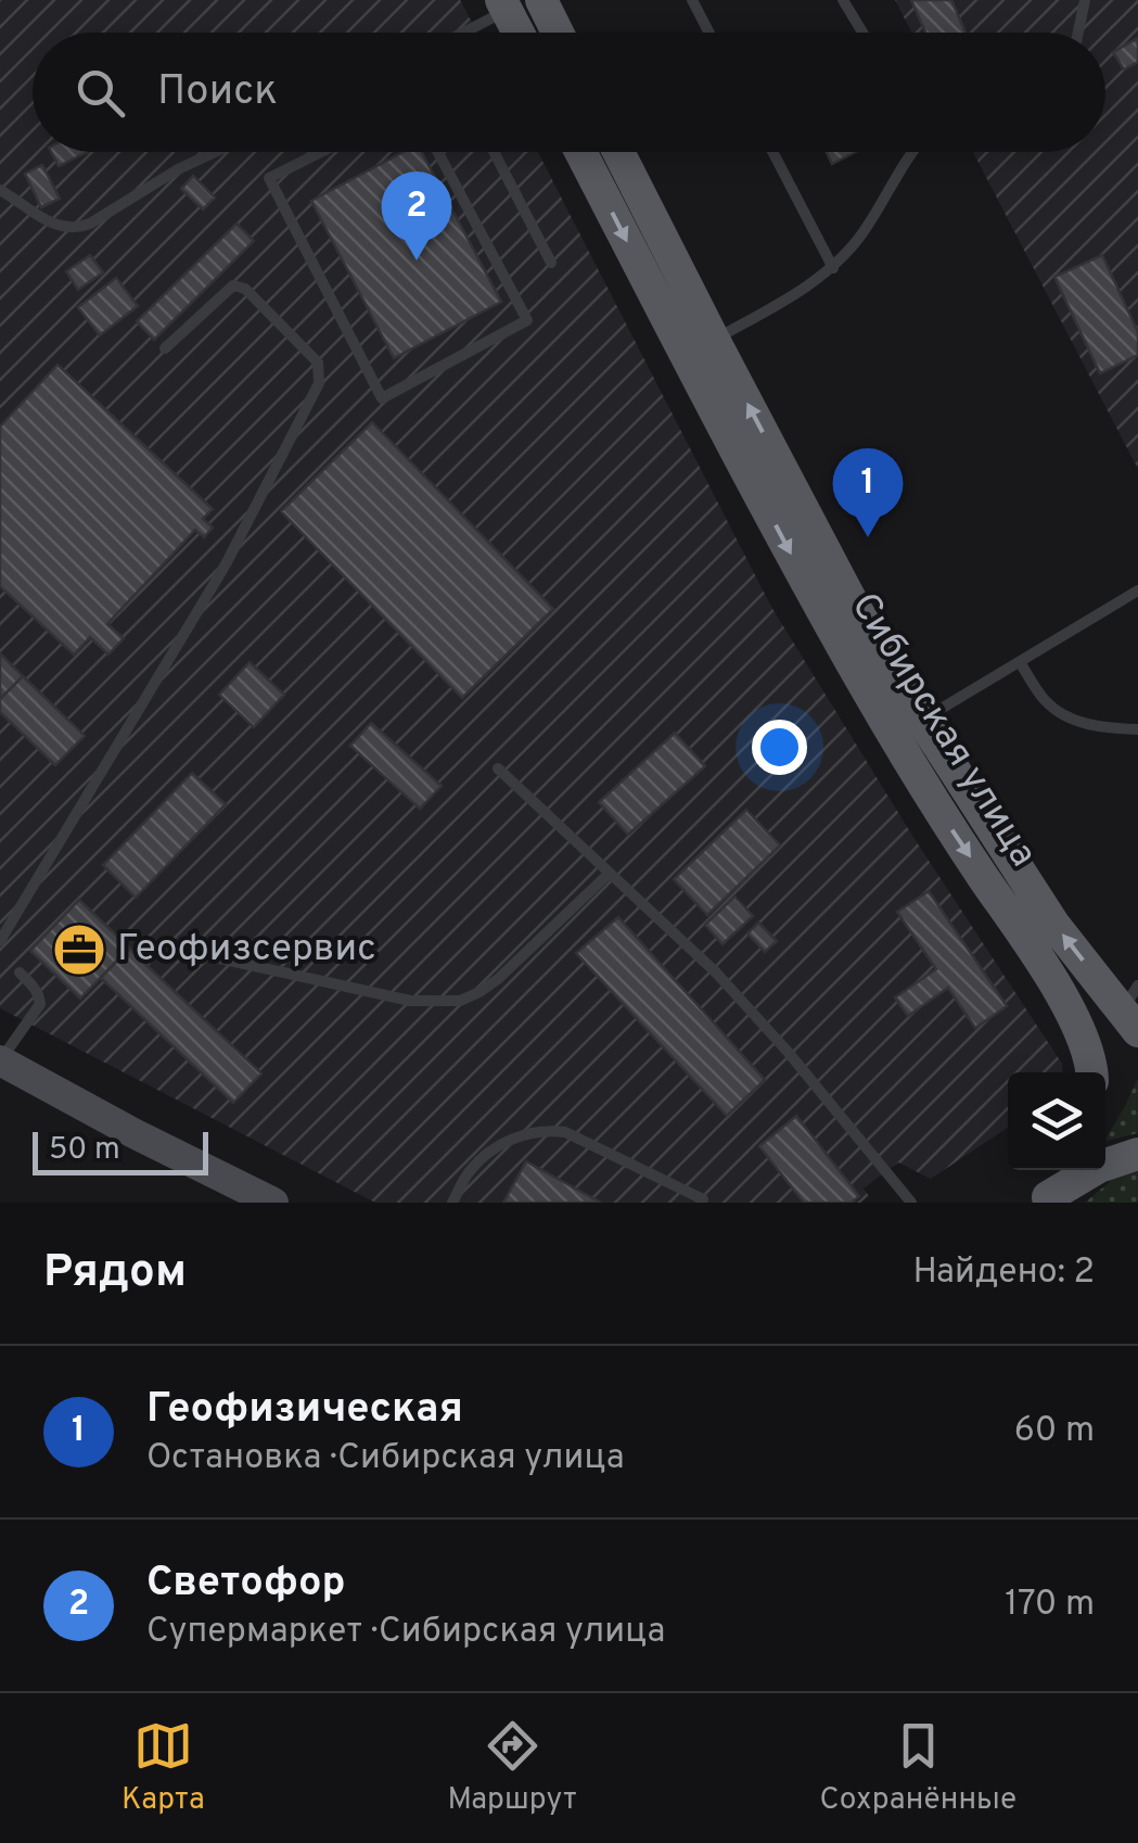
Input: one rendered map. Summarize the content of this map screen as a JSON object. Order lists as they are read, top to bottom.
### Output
{
  "streets": {
    "main road": ["Сибирская улица"]
  },
  "places": {
    "office": ["Геофизсервис"]
  },
  "scale_bar": "50 m",
  "page": {
    "search": "Поиск",
    "pins": ["2", "1"],
    "scale": "50 m",
    "heading": ["Рядом", "Найдено: 2"],
    "list": [
      {
        "mark": "1",
        "name": "Геофизическая",
        "note": "Остановка · Сибирская улица",
        "value": "60 m"
      },
      {
        "mark": "2",
        "name": "Светофор",
        "note": "Супермаркет · Сибирская улица",
        "value": "170 m"
      }
    ],
    "nav": ["Карта", "Маршрут", "Сохранённые"]
  }
}
